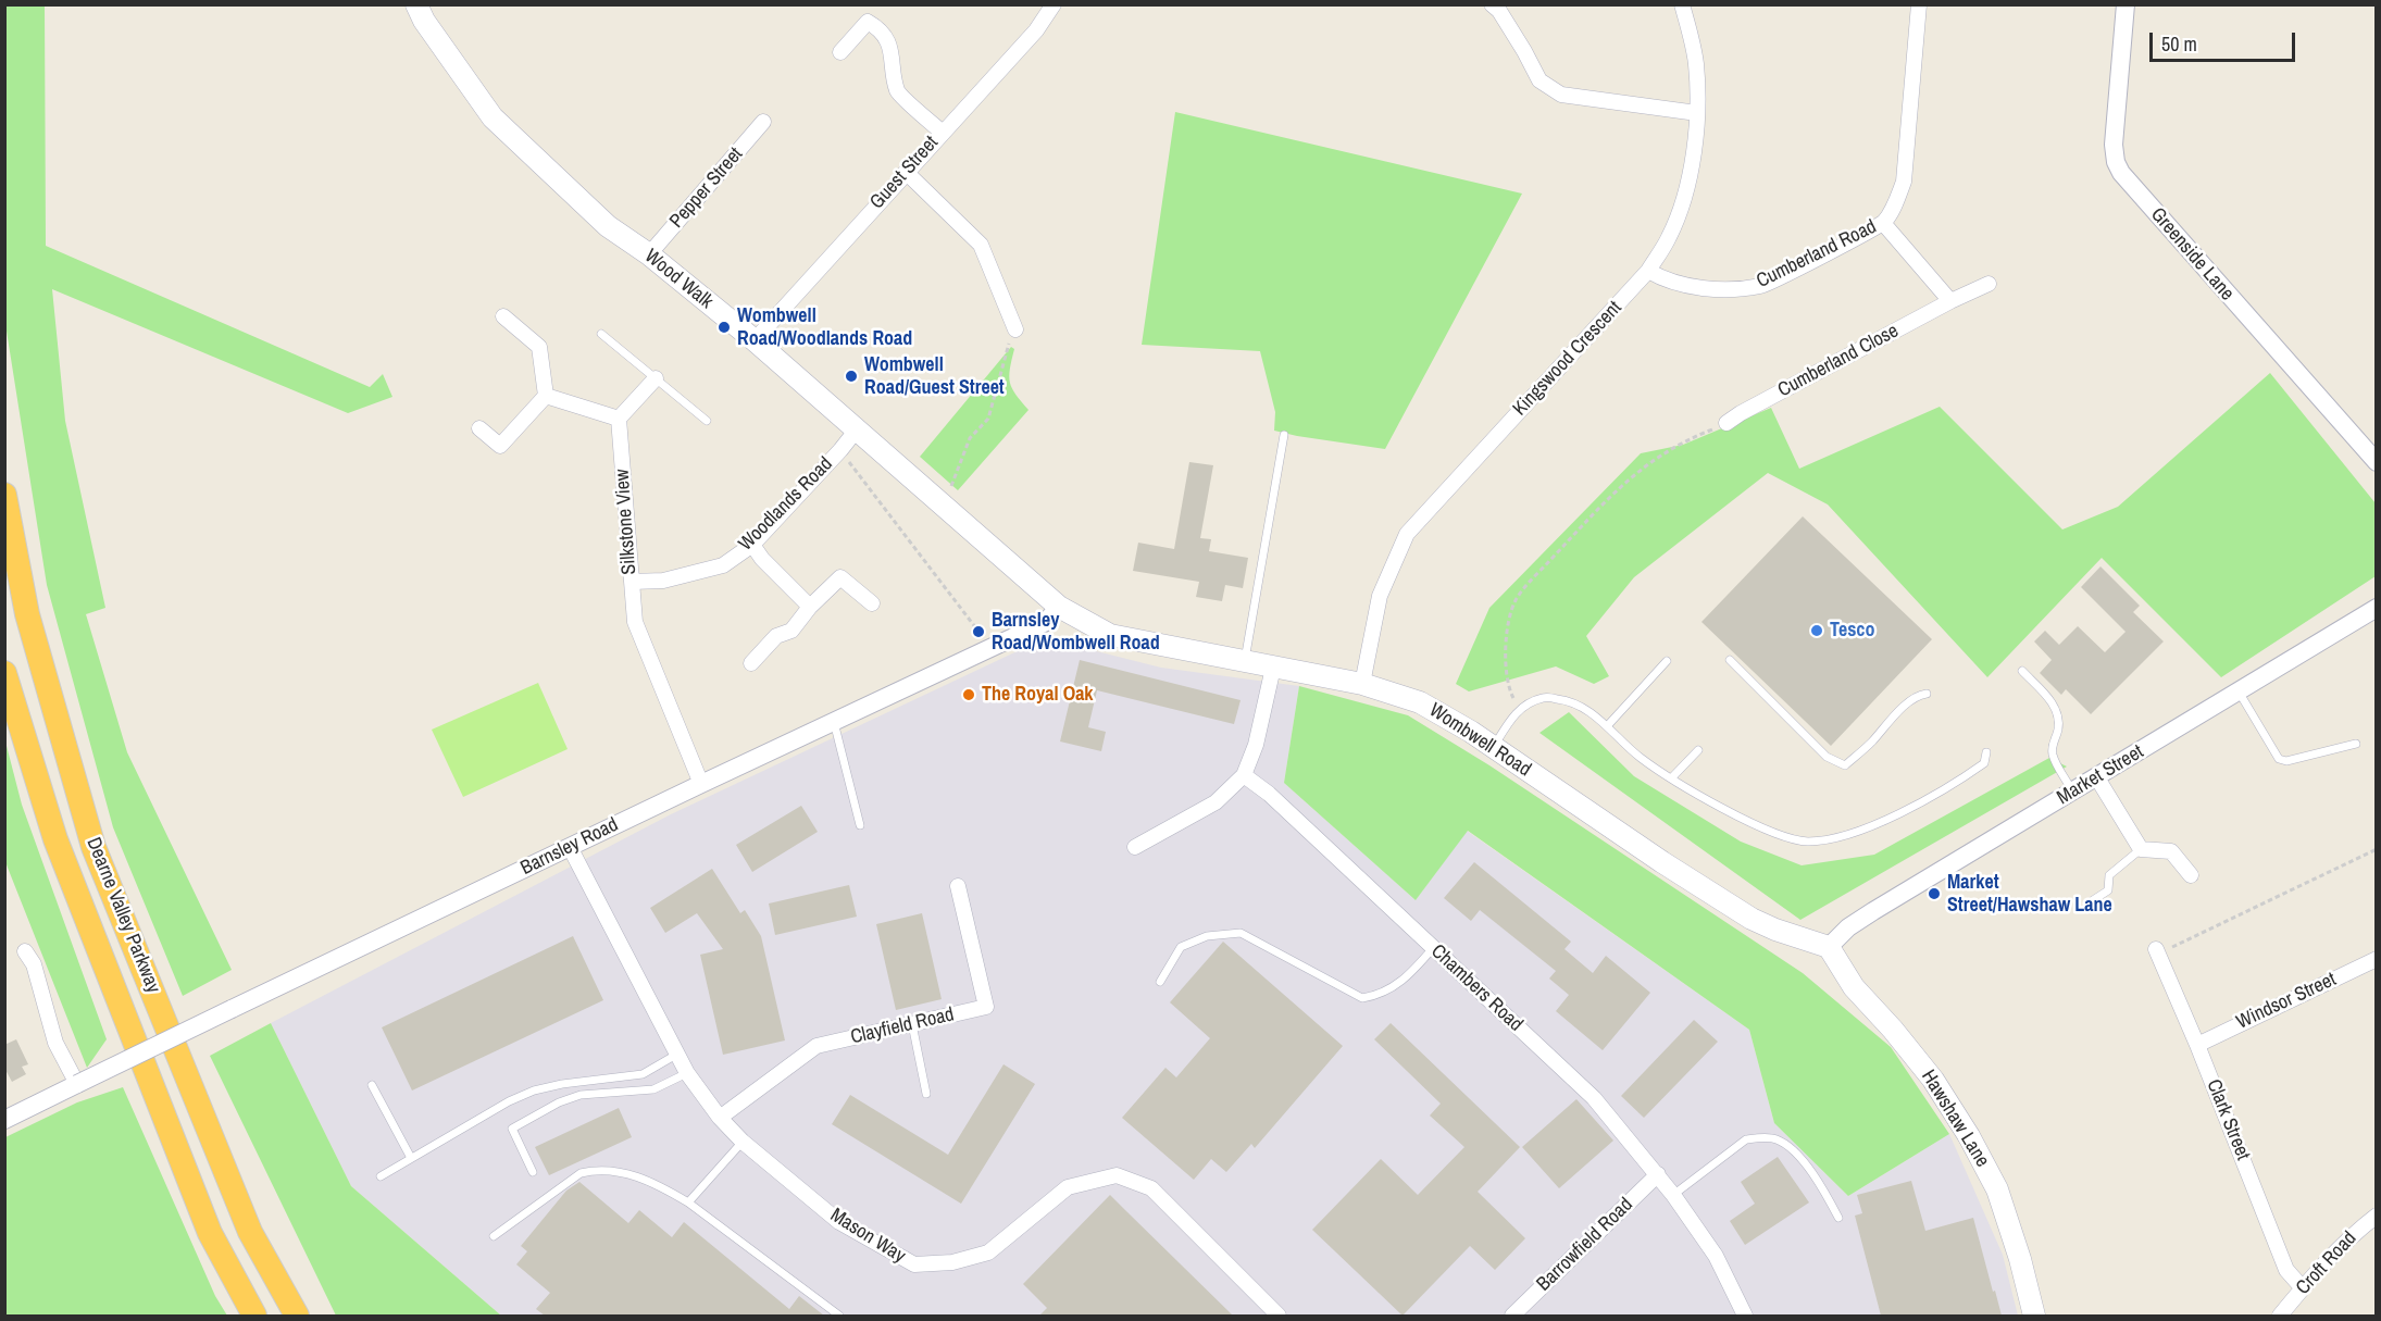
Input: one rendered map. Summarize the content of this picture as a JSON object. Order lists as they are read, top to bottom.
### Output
{
  "streets": {
    "highway": ["Dearne Valley Parkway"],
    "main road": ["Wood Walk", "Wombwell Road", "Hawshaw Lane"],
    "street": [
      "Guest Street",
      "Pepper Street",
      "Cumberland Road",
      "Greenside Lane",
      "Kingswood Crescent",
      "Cumberland Close",
      "Woodlands Road",
      "Silkstone View",
      "Market Street",
      "Barnsley Road",
      "Chambers Road",
      "Windsor Street",
      "Clayfield Road",
      "Clark Street",
      "Mason Way",
      "Barrowfield Road",
      "Croft Road"
    ]
  },
  "crossings": [
    ["Guest Street", "Wood Walk"],
    ["Pepper Street", "Wood Walk"],
    ["Cumberland Road", "Kingswood Crescent"],
    ["Wood Walk", "Woodlands Road"],
    ["Wood Walk", "Wombwell Road"],
    ["Wood Walk", "Barnsley Road"],
    ["Kingswood Crescent", "Wombwell Road"],
    ["Woodlands Road", "Silkstone View"],
    ["Silkstone View", "Barnsley Road"],
    ["Wombwell Road", "Market Street"],
    ["Wombwell Road", "Barnsley Road"],
    ["Wombwell Road", "Hawshaw Lane"],
    ["Market Street", "Hawshaw Lane"],
    ["Barnsley Road", "Mason Way"],
    ["Chambers Road", "Barrowfield Road"],
    ["Windsor Street", "Clark Street"],
    ["Clayfield Road", "Mason Way"],
    ["Clark Street", "Croft Road"]
  ],
  "places": [
    "Wombwell Road/Woodlands Road",
    "Wombwell Road/Guest Street",
    "Tesco",
    "Barnsley Road/Wombwell Road",
    "The Royal Oak",
    "Market Street/Hawshaw Lane"
  ],
  "scale_bar": "50 m"
}
